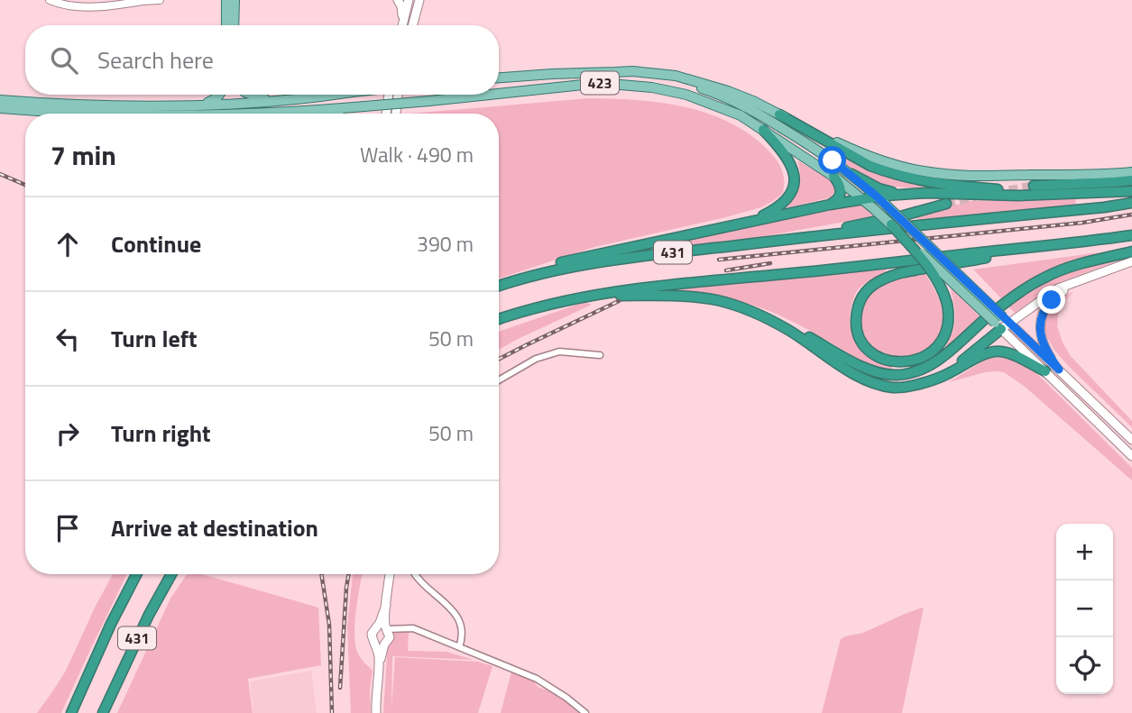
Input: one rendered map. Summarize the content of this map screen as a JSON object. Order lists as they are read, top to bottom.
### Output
{
  "streets": {
    "highway": ["431"],
    "main road": ["423"]
  },
  "page": {
    "search": "Search here",
    "heading": ["7 min", "Walk · 490 m"],
    "list": [
      ["Continue", "390 m"],
      ["Turn left", "50 m"],
      ["Turn right", "50 m"],
      "Arrive at destination"
    ],
    "map_buttons": ["+", "−"]
  }
}
